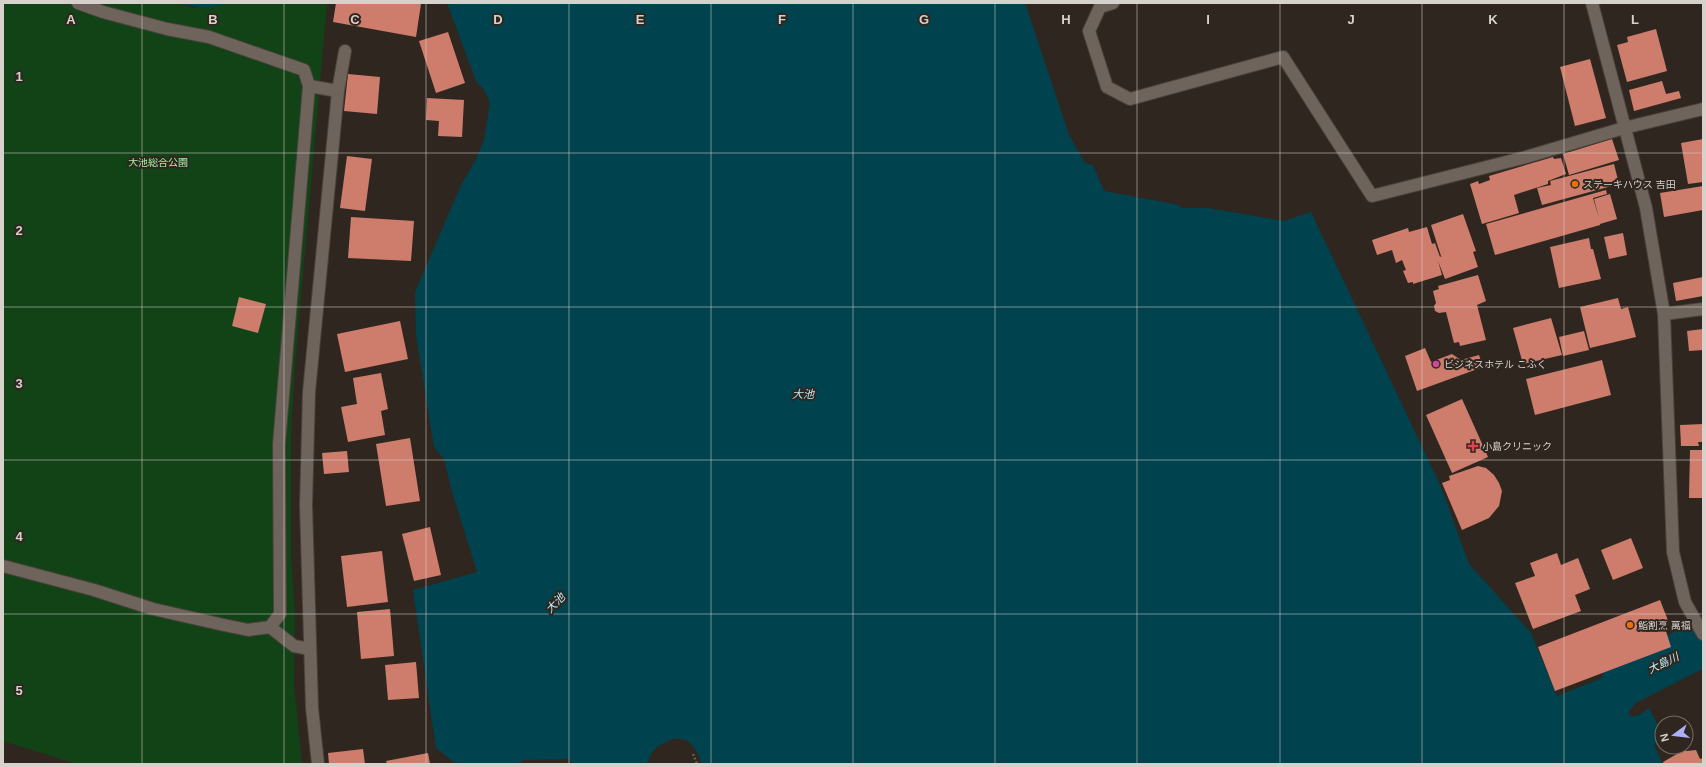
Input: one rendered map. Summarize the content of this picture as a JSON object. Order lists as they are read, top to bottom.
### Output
{
  "water": ["大池", "大島川"],
  "parks": ["大池総合公園"],
  "places": {
    "other": ["ステーキハウス 吉田", "ビジネスホテル こふく", "鮨割烹 萬福"],
    "health": ["小島クリニック"]
  },
  "north": "left",
  "grid": {
    "columns": [
      "A",
      "B",
      "C",
      "D",
      "E",
      "F",
      "G",
      "H",
      "I",
      "J",
      "K",
      "L"
    ],
    "rows": [
      "1",
      "2",
      "3",
      "4",
      "5"
    ]
  }
}
